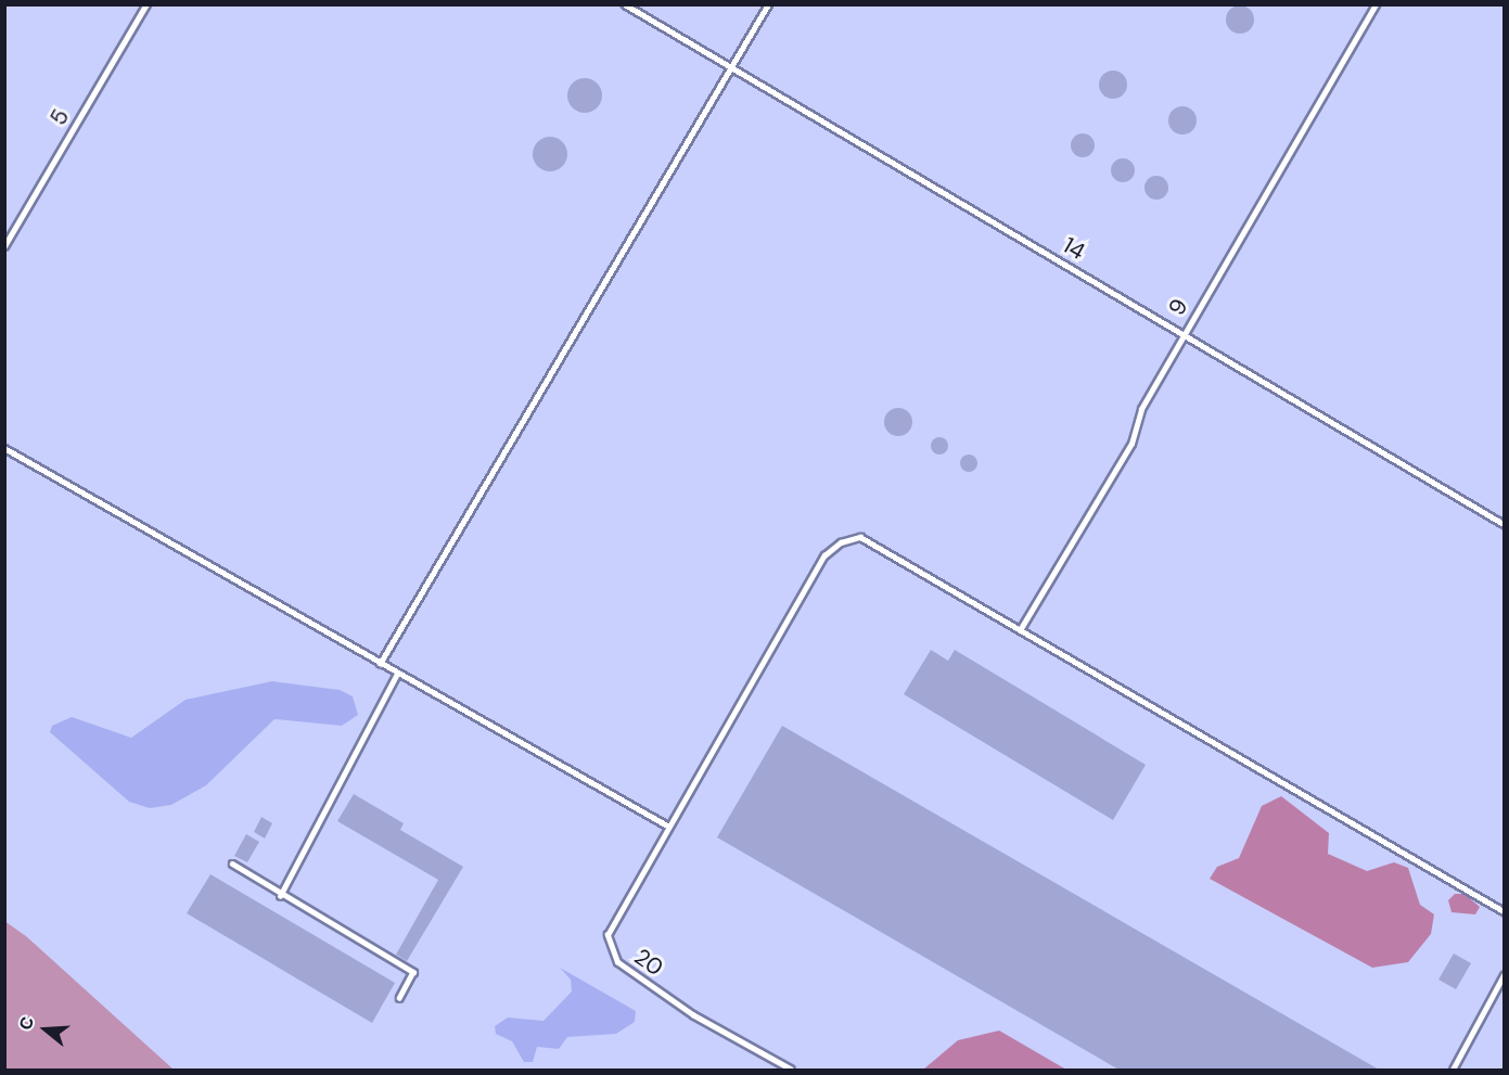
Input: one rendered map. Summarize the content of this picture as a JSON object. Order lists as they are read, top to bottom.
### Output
{
  "streets": {
    "lane": [
      "5",
      "14",
      "9",
      "20"
    ]
  },
  "crossings": [
    ["14", "9"],
    ["9", "20"]
  ],
  "north": "left"
}
